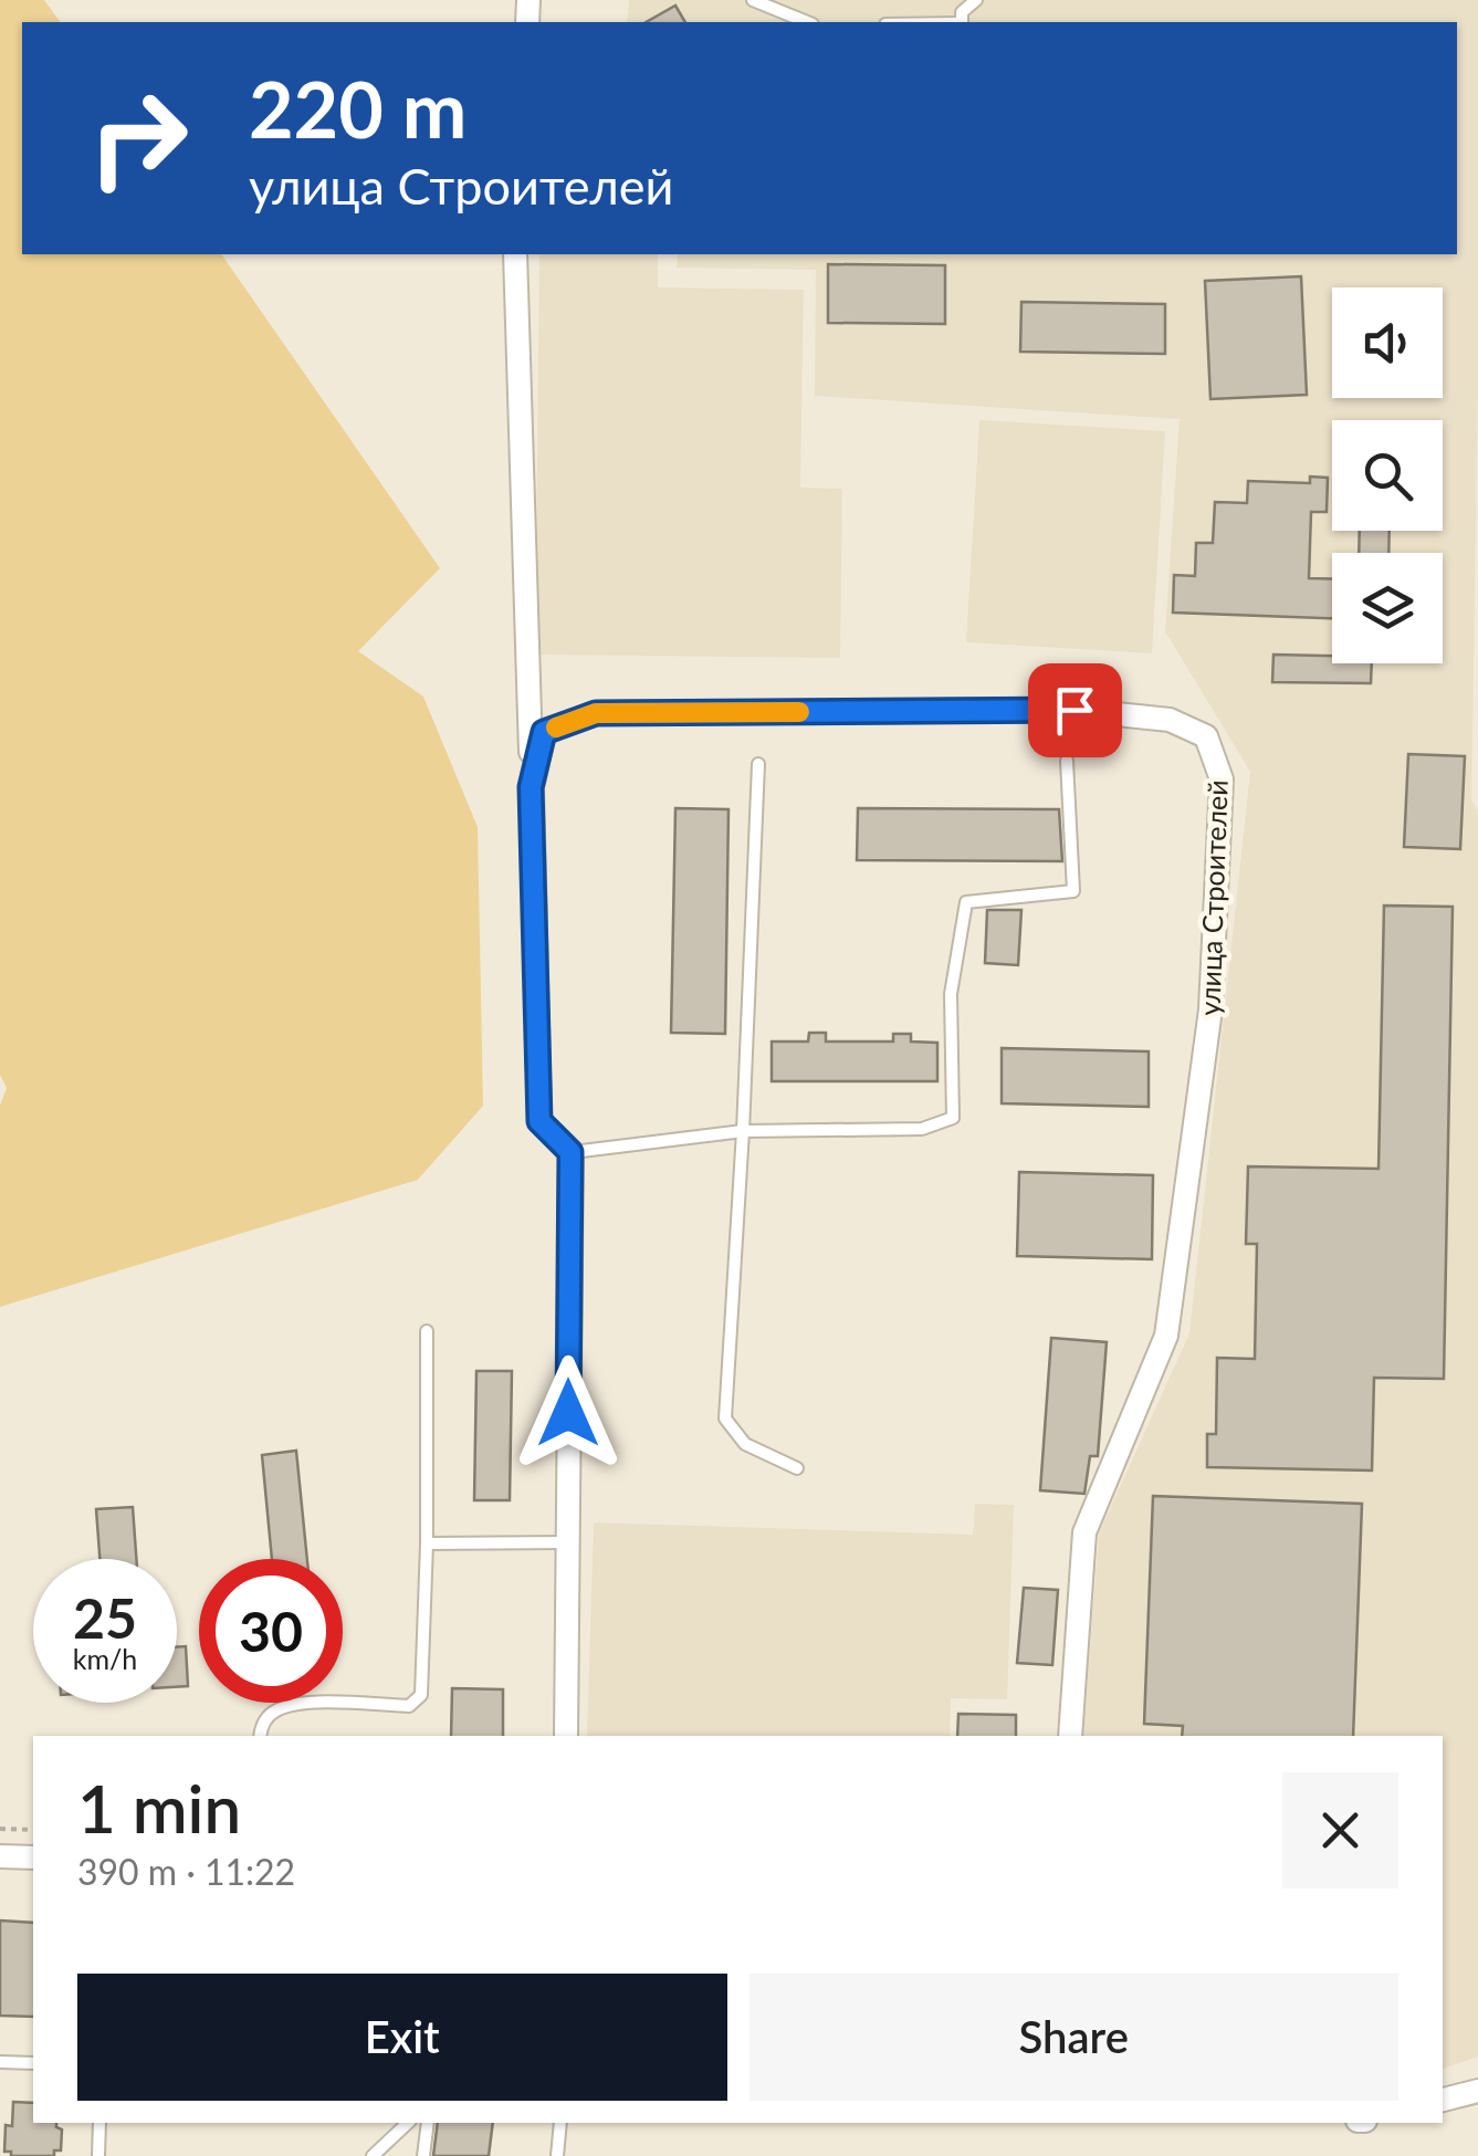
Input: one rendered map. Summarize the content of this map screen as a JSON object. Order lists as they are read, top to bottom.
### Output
{
  "streets": {
    "street": ["улица Строителей"]
  },
  "page": {
    "turn": ["220 m", "улица Строителей"],
    "speed": "25 km/h",
    "limit": "30",
    "heading": ["1 min", "390 m · 11:22"],
    "buttons": ["Exit", "Share"]
  }
}
